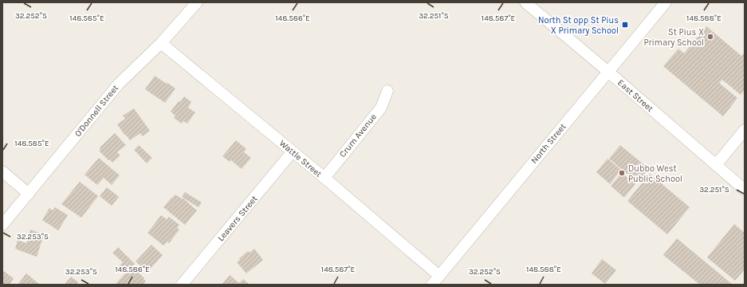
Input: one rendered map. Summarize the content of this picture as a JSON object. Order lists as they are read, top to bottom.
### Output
{
  "streets": {
    "street": [
      "East Street",
      "O'Donnell Street",
      "Crum Avenue",
      "North Street",
      "Wattle Street",
      "Leavers Street"
    ]
  },
  "crossings": [
    ["East Street", "North Street"],
    ["O'Donnell Street", "Wattle Street"],
    ["Crum Avenue", "Wattle Street"],
    ["North Street", "Wattle Street"],
    ["Wattle Street", "Leavers Street"]
  ],
  "places": {
    "transit": ["North St opp St Pius X Primary School"],
    "other": ["St Pius X Primary School", "Dubbo West Public School"]
  },
  "coordinates": [
    "32.252°S",
    "32.251°S",
    "148.585°E",
    "148.586°E",
    "148.587°E",
    "148.588°E",
    "32.253°S"
  ]
}
